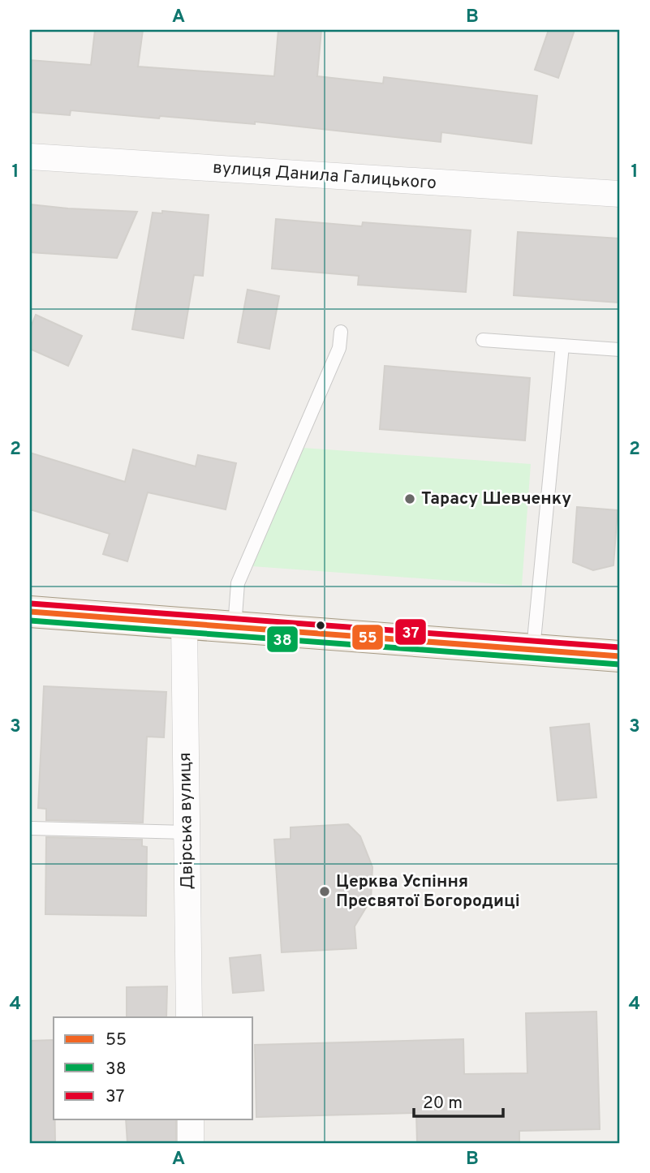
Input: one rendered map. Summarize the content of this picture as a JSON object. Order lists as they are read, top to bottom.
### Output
{
  "streets": {
    "street": ["вулиця Данила Галицького", "Двірська вулиця"]
  },
  "places": ["Тарасу Шевченку", "Церква Успіння Пресвятої Богородиці"],
  "lines": ["transit line 37", "transit line 55", "transit line 38"],
  "legend": ["55", "38", "37"],
  "scale_bar": "20 m",
  "grid": {
    "columns": ["A", "B"],
    "rows": [
      "1",
      "2",
      "3",
      "4"
    ]
  }
}
